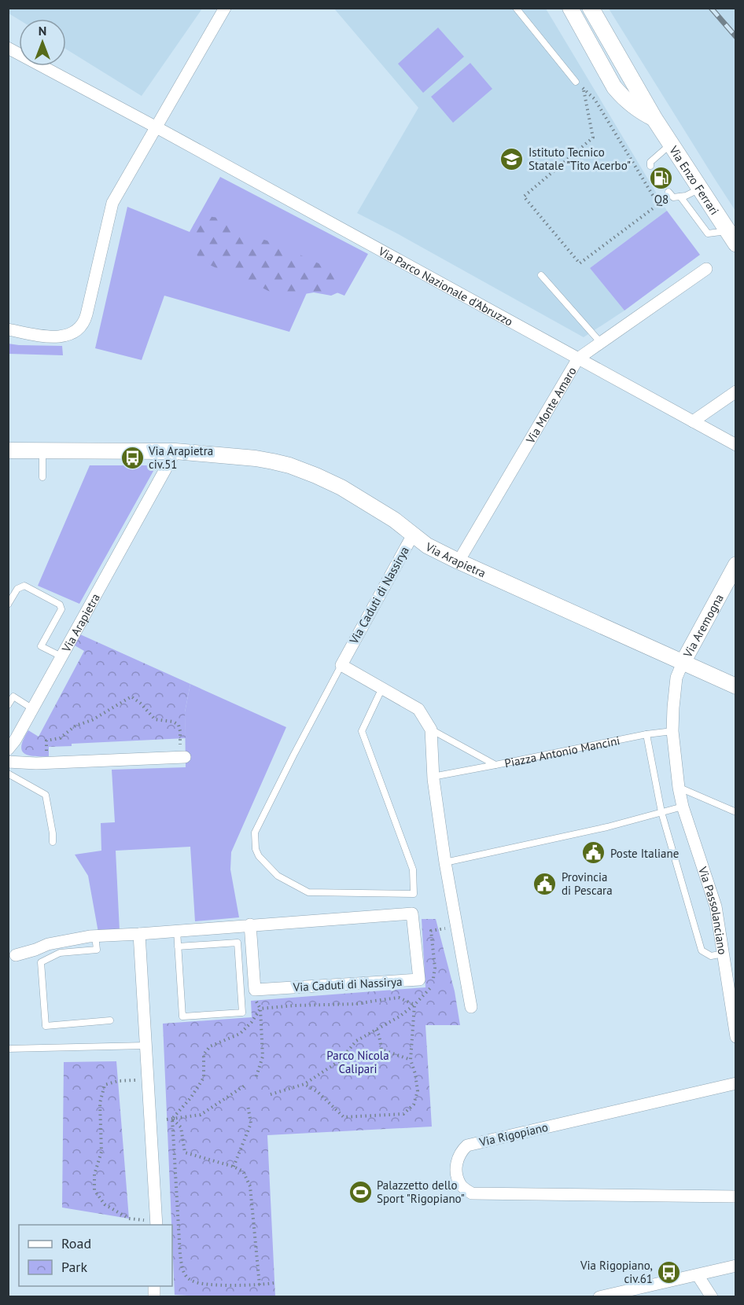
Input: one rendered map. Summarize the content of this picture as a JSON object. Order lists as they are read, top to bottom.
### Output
{
  "streets": {
    "main road": ["Via Enzo Ferrari"],
    "street": [
      "Via Parco Nazionale d'Abruzzo",
      "Via Monte Amaro",
      "Via Arapietra",
      "Via Caduti di Nassirya",
      "Via Aremogna",
      "Piazza Antonio Mancini",
      "Via Passolanciano",
      "Via Rigopiano"
    ]
  },
  "crossings": [
    ["Via Parco Nazionale d'Abruzzo", "Via Monte Amaro"],
    ["Via Monte Amaro", "Via Arapietra"],
    ["Via Arapietra", "Via Caduti di Nassirya"],
    ["Via Arapietra", "Via Aremogna"],
    ["Via Arapietra", "Via Passolanciano"],
    ["Via Caduti di Nassirya", "Piazza Antonio Mancini"],
    ["Via Aremogna", "Via Passolanciano"],
    ["Piazza Antonio Mancini", "Via Passolanciano"]
  ],
  "parks": ["Parco Nicola Calipari"],
  "places": {
    "school or university": ["Istituto Tecnico Statale \"Tito Acerbo\""],
    "fuel station": ["Q8"],
    "bus stop": ["Via Arapietra civ.51", "Via Rigopiano, civ.61"],
    "public building": ["Poste Italiane", "Provincia di Pescara"],
    "sports": ["Palazzetto dello Sport \"Rigopiano\""]
  },
  "legend": ["Road", "Park"],
  "north": "top"
}
